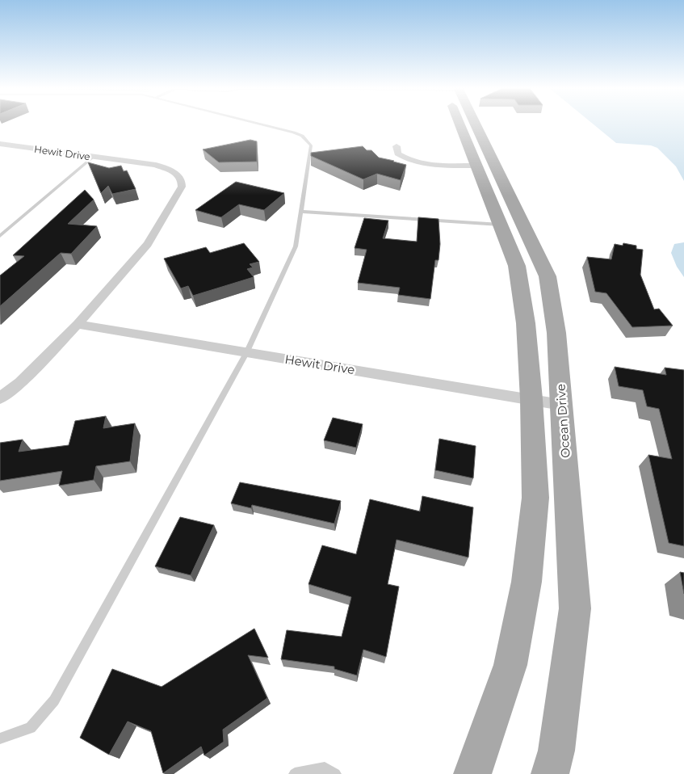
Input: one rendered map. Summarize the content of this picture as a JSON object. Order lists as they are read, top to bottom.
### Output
{
  "streets": {
    "main road": ["Ocean Drive"],
    "street": ["Hewit Drive"]
  },
  "crossings": [
    ["Hewit Drive", "Ocean Drive"]
  ]
}
